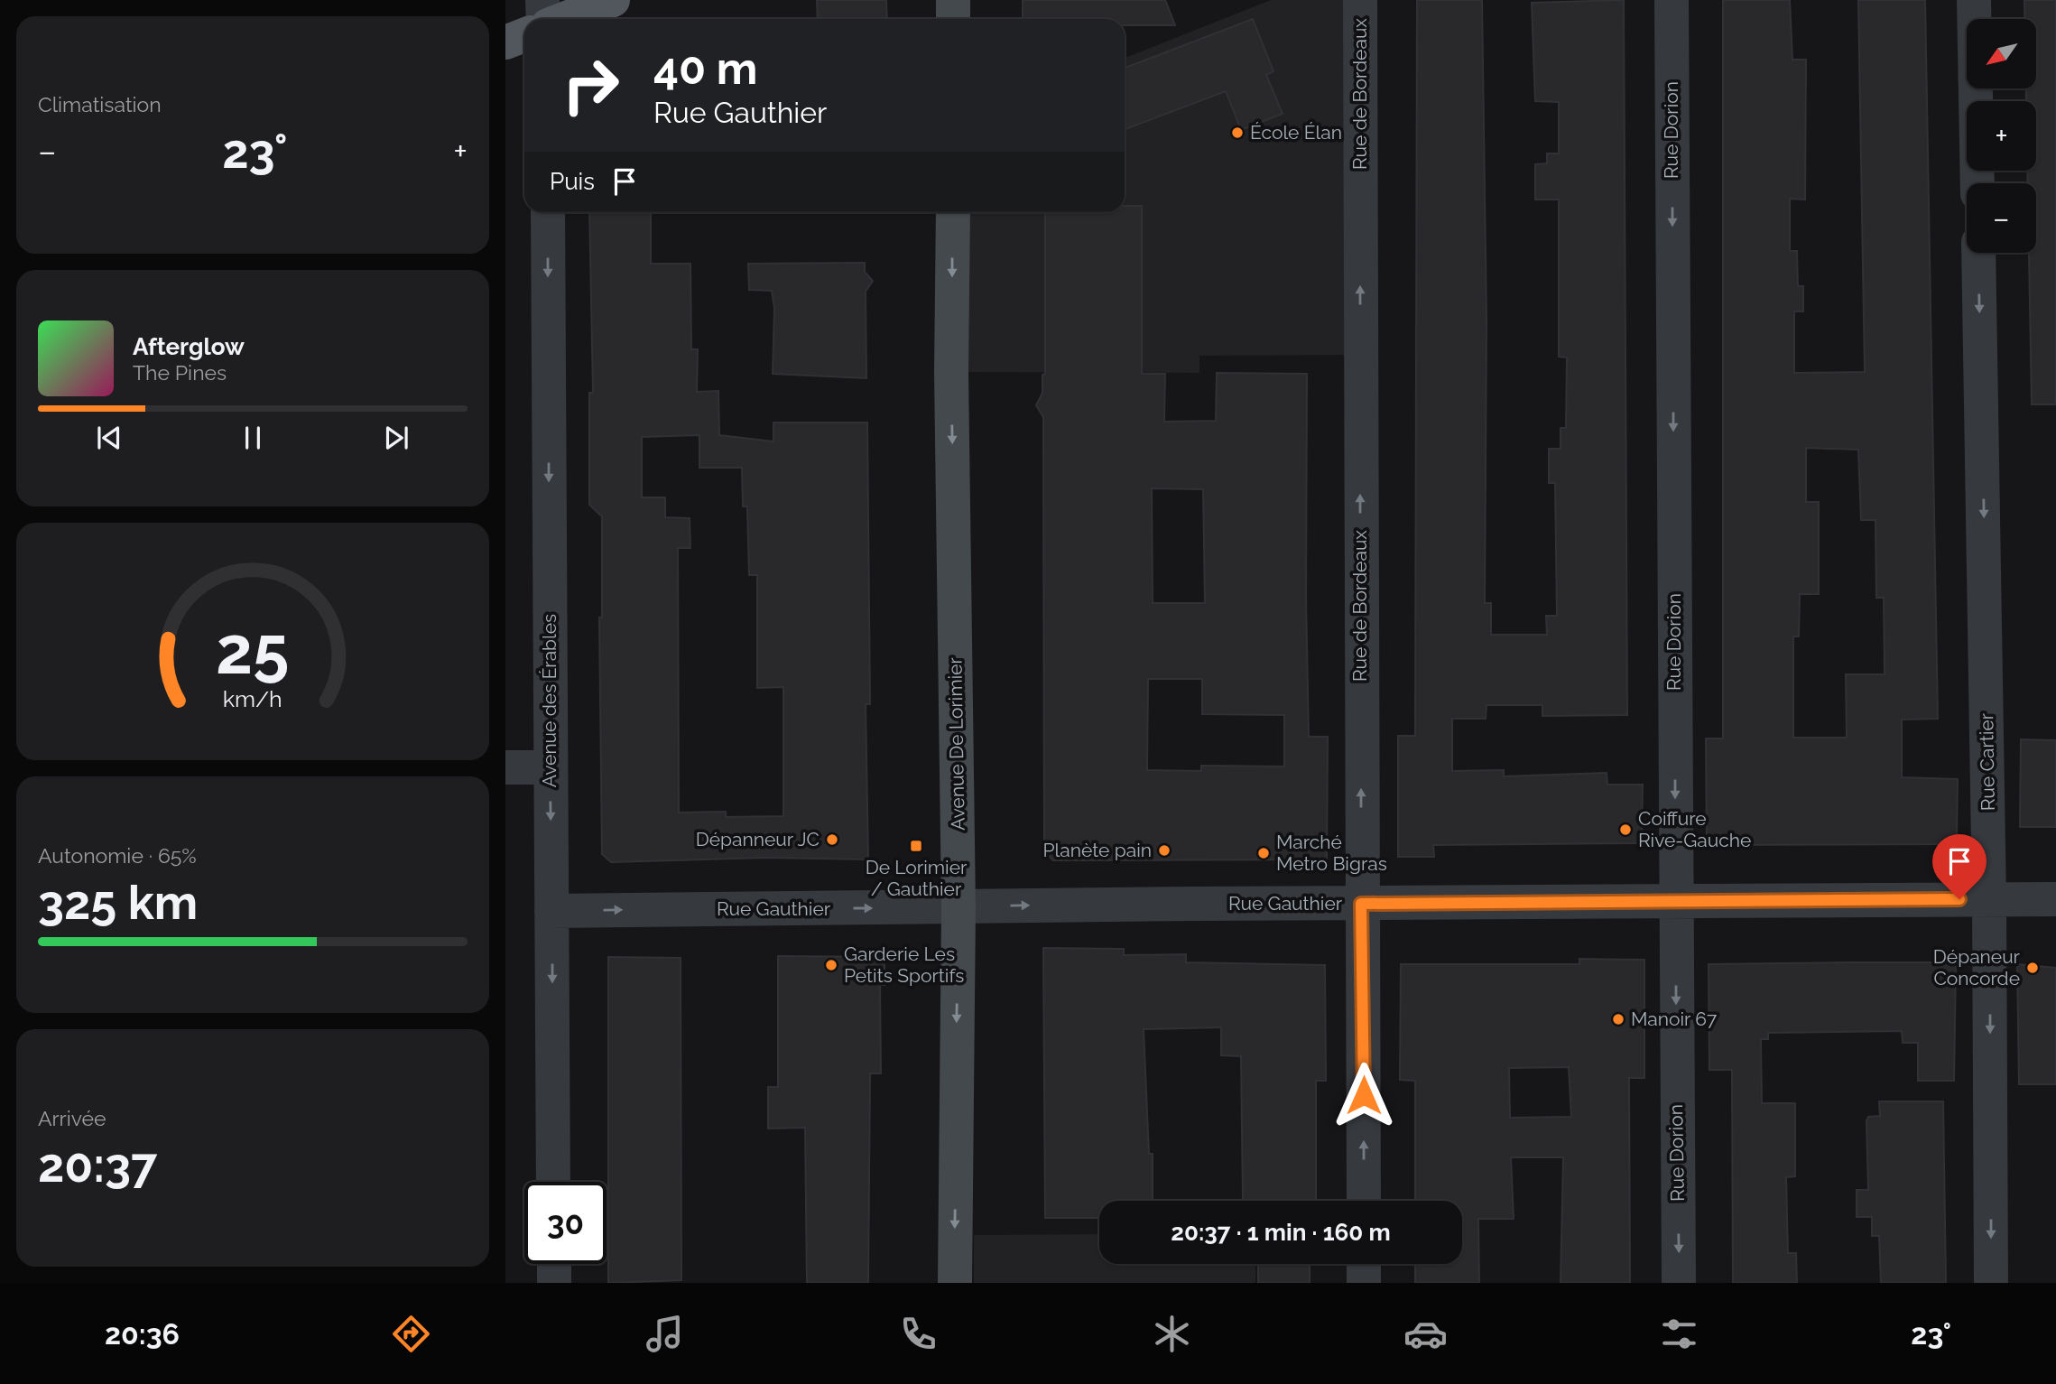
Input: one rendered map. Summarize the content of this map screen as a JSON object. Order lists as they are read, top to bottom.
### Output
{
  "streets": {
    "main road": ["Avenue De Lorimier"],
    "street": [
      "Rue de Bordeaux",
      "Rue Dorion",
      "Avenue des Érables",
      "Rue Cartier",
      "Rue Gauthier"
    ]
  },
  "crossings": [
    ["Rue de Bordeaux", "Rue Gauthier"],
    ["Rue Dorion", "Rue Gauthier"],
    ["Avenue des Érables", "Rue Gauthier"],
    ["Avenue De Lorimier", "Rue Gauthier"],
    ["Rue Cartier", "Rue Gauthier"]
  ],
  "one_way": [
    "Rue de Bordeaux",
    "Rue Dorion",
    "Avenue des Érables",
    "Avenue De Lorimier",
    "Rue Cartier",
    "Rue Gauthier"
  ],
  "places": {
    "other": [
      "École Élan",
      "Coiffure Rive-Gauche",
      "Dépanneur JC",
      "Planète pain",
      "Marché Metro Bigras",
      "Garderie Les Petits Sportifs",
      "Dépaneur Concorde",
      "Manoir 67"
    ],
    "transit": ["De Lorimier / Gauthier"]
  },
  "north": "bottom left",
  "page": {
    "tile": [
      "Climatisation",
      ["Autonomie · 65%", "325 km"],
      ["Arrivée", "20:37"]
    ],
    "map_buttons": ["+", "−"],
    "turn": ["40 m", "Rue Gauthier"],
    "heat": ["−", "23°", "+"],
    "then": "Puis",
    "song": ["Afterglow", "The Pines"],
    "limit": "30",
    "trip": "20:37 · 1 min · 160 m",
    "tabs": ["20:36", "23°"],
    "gauge": ["25", "km/h"]
  }
}
